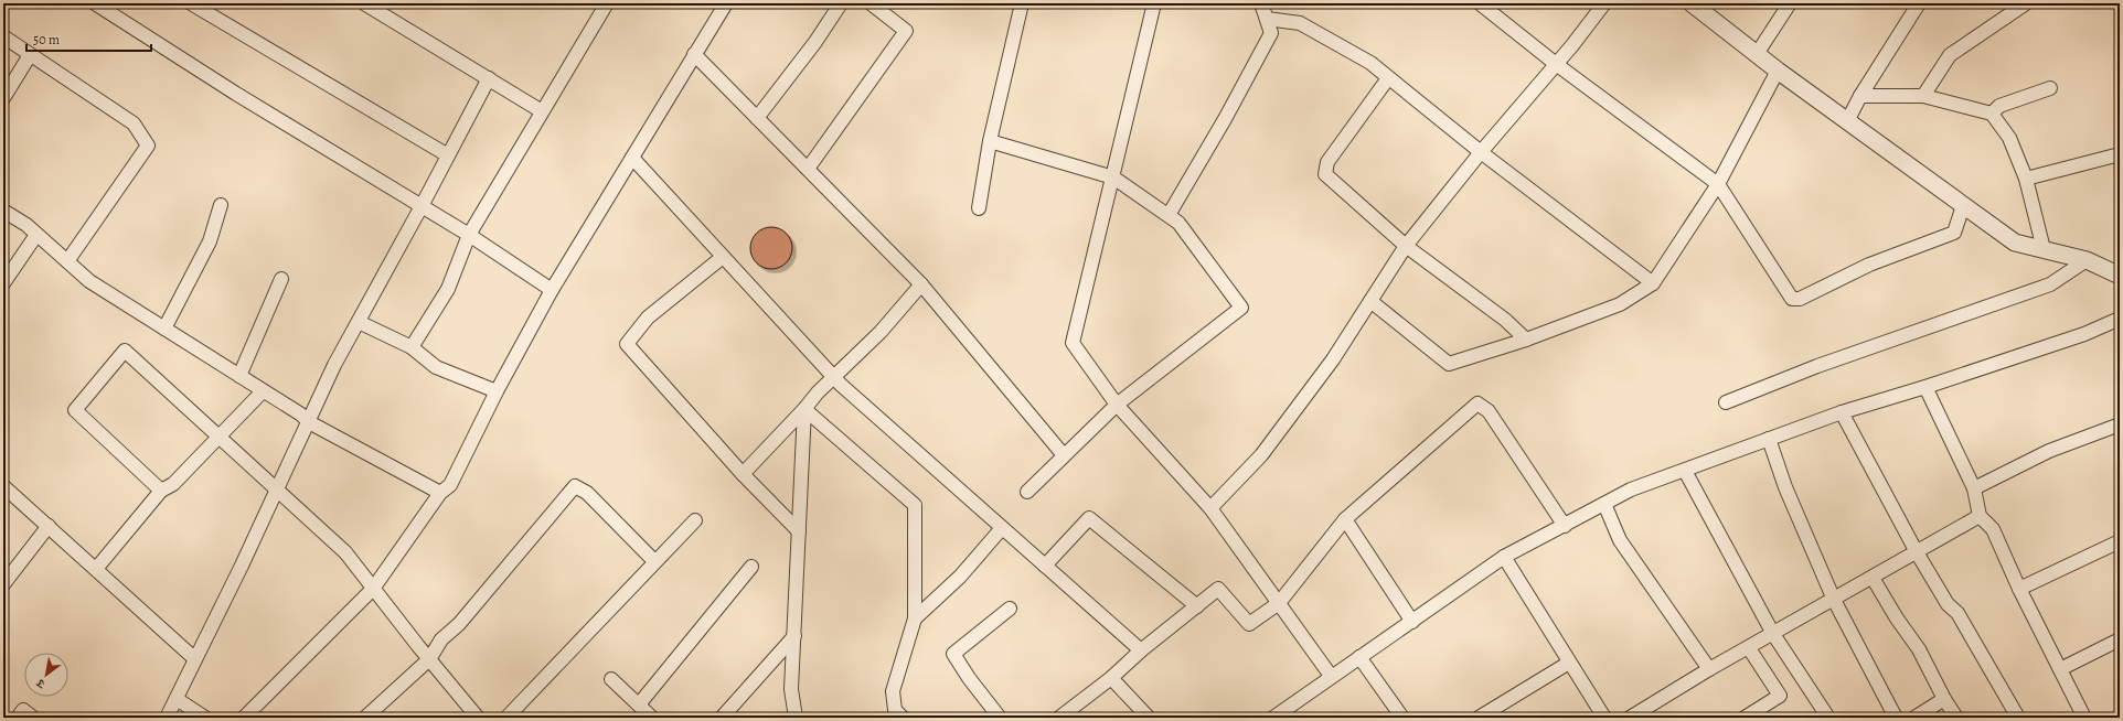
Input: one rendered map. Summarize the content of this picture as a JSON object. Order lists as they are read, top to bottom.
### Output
{
  "scale_bar": "50 m",
  "north": "bottom left"
}
